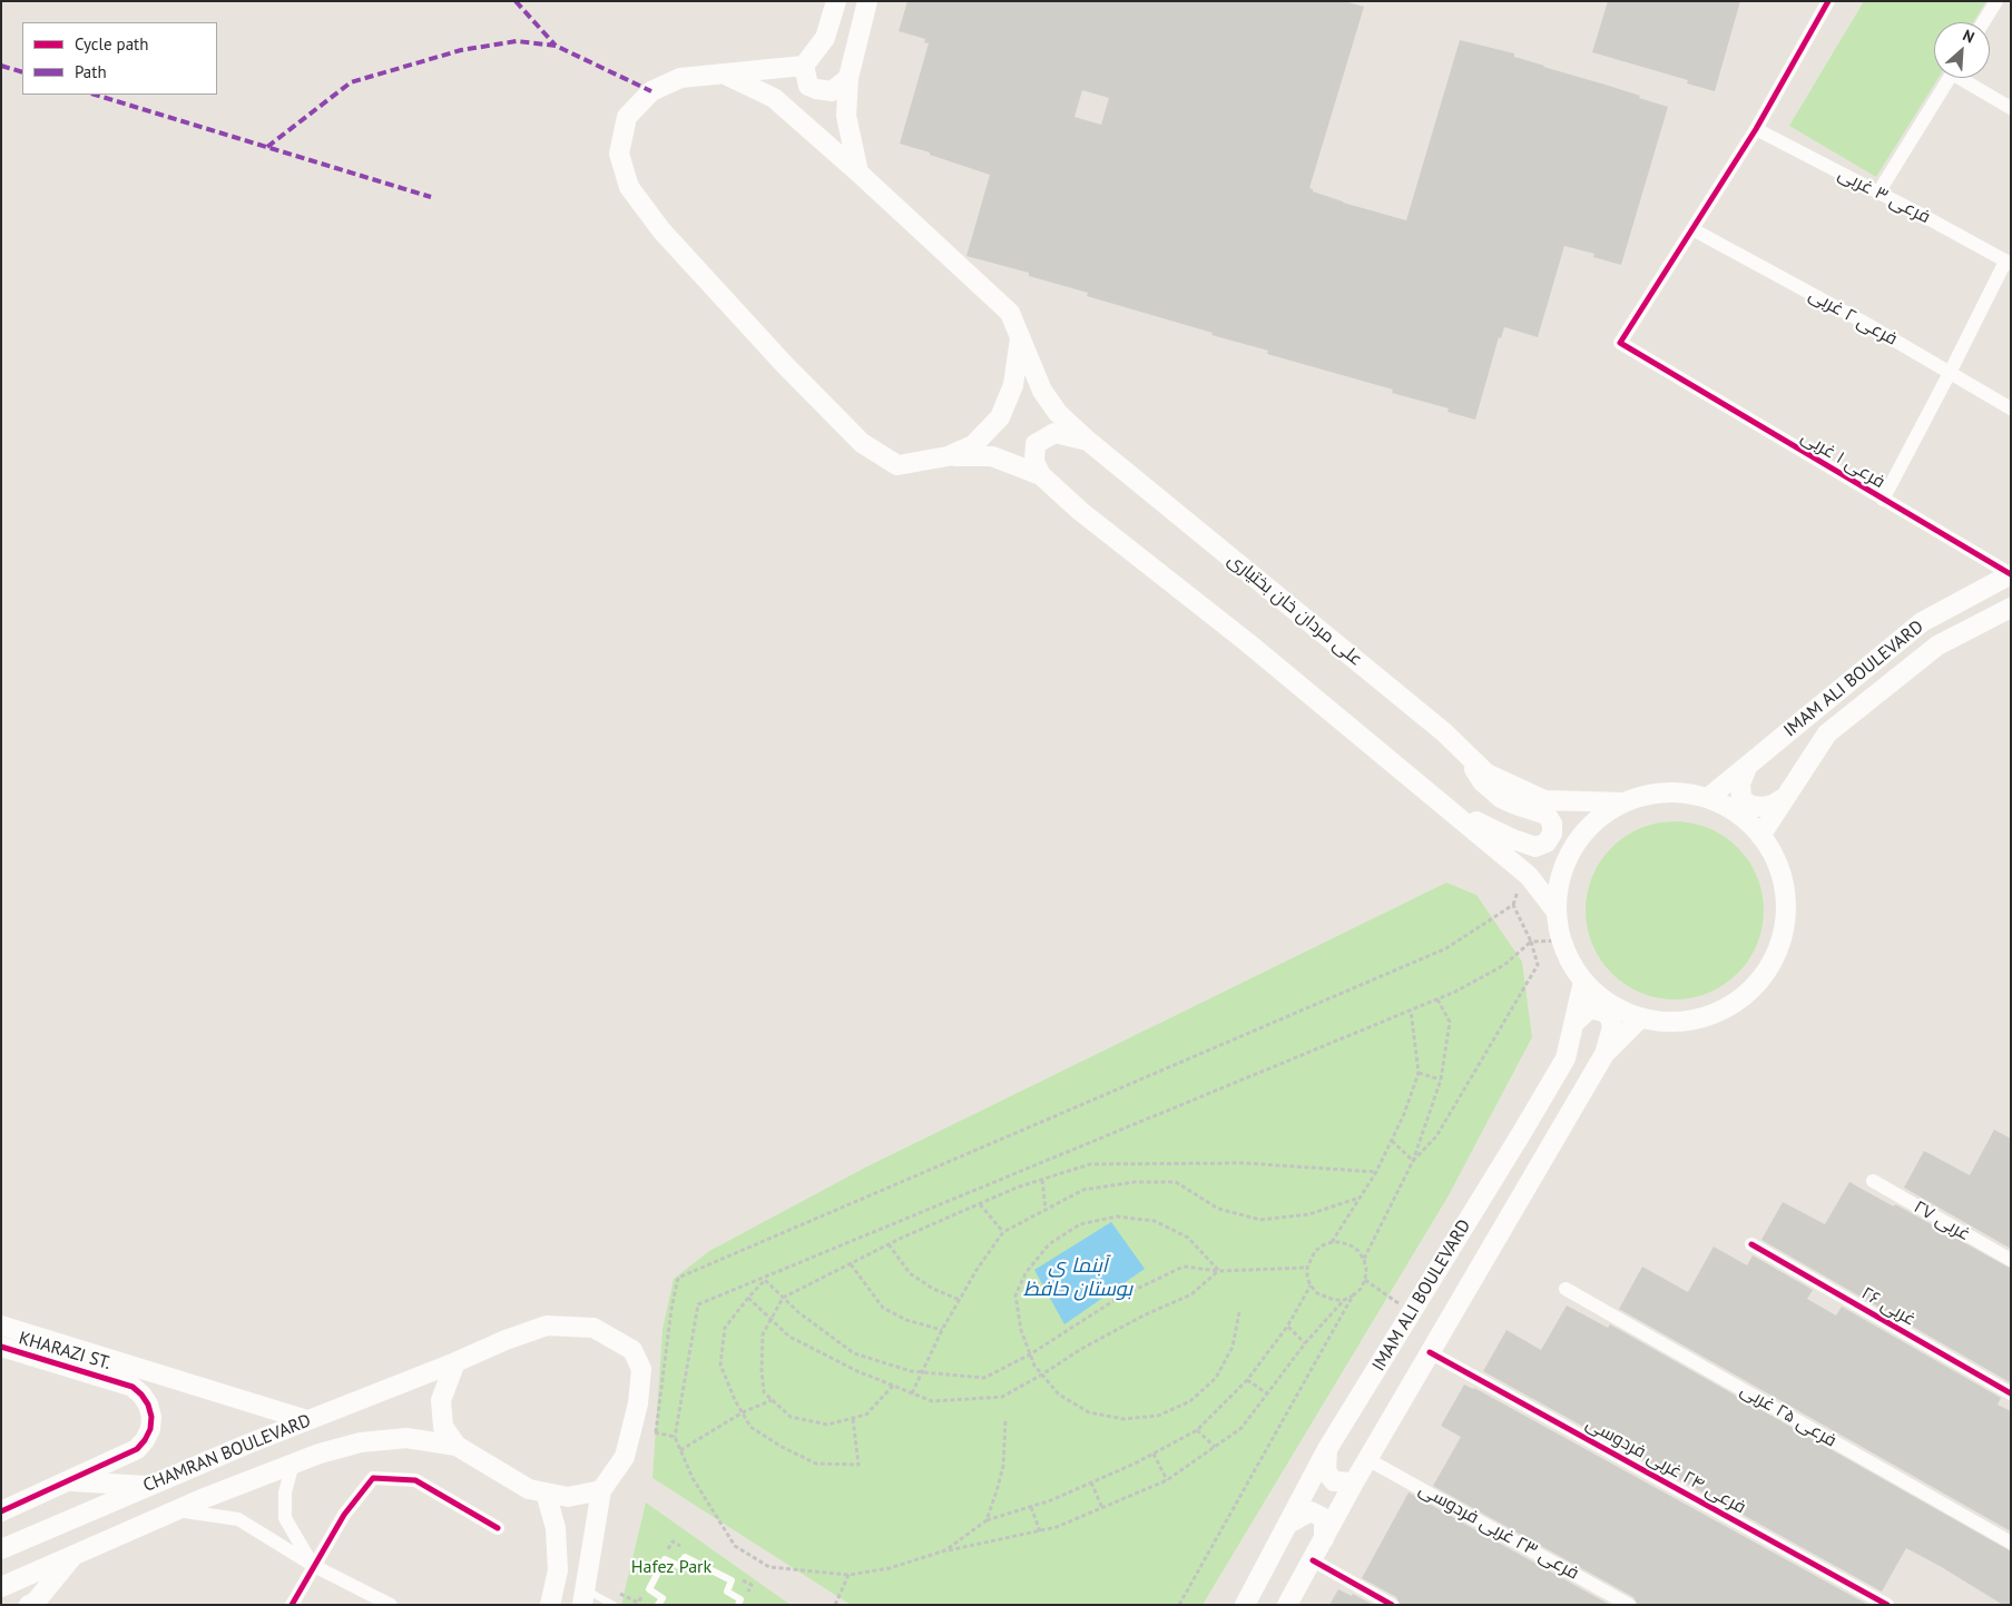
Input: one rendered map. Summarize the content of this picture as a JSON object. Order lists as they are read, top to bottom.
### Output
{
  "streets": {
    "main road": [
      "علی مردان خان بختیاری",
      "IMAM ALI BOULEVARD",
      "KHARAZI ST.",
      "CHAMRAN BOULEVARD"
    ],
    "street": [
      "فرعی ۳ غربی",
      "فرعی ۲ غربی",
      "فرعی ۱ غربی",
      "۲۷ غربی",
      "۲۶ غربی",
      "فرعی ۲۵ غربی",
      "فرعی ۲۴ غربی فردوسی",
      "فرعی ۲۳ غربی فردوسی"
    ]
  },
  "crossings": [
    ["فرعی ۲ غربی", "فرعی ۱ غربی"],
    ["فرعی ۱ غربی", "IMAM ALI BOULEVARD"],
    ["IMAM ALI BOULEVARD", "فرعی ۲۴ غربی فردوسی"],
    ["IMAM ALI BOULEVARD", "فرعی ۲۳ غربی فردوسی"],
    ["KHARAZI ST.", "CHAMRAN BOULEVARD"]
  ],
  "water": ["آبنما ی بوستان حافظ"],
  "parks": ["Hafez Park"],
  "legend": ["Cycle path", "Path"],
  "north": "top right"
}
